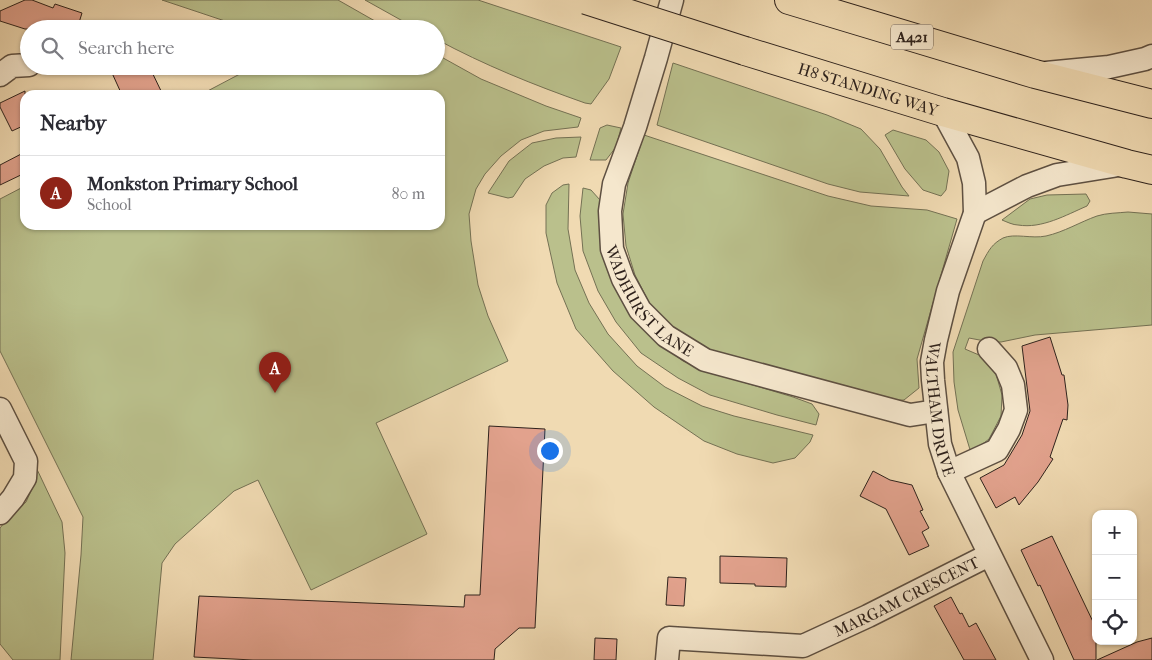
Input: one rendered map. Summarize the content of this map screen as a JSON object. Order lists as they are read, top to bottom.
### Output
{
  "streets": {
    "highway": ["A421", "H8 STANDING WAY"],
    "street": ["WADHURST LANE", "WALTHAM DRIVE", "MARGAM CRESCENT"]
  },
  "crossings": [
    ["WADHURST LANE", "WALTHAM DRIVE"],
    ["WALTHAM DRIVE", "MARGAM CRESCENT"]
  ],
  "page": {
    "search": "Search here",
    "heading": "Nearby",
    "list": [
      {
        "mark": "A",
        "name": "Monkston Primary School",
        "note": "School",
        "value": "80 m"
      }
    ],
    "pins": "A",
    "map_buttons": ["+", "−"]
  }
}
